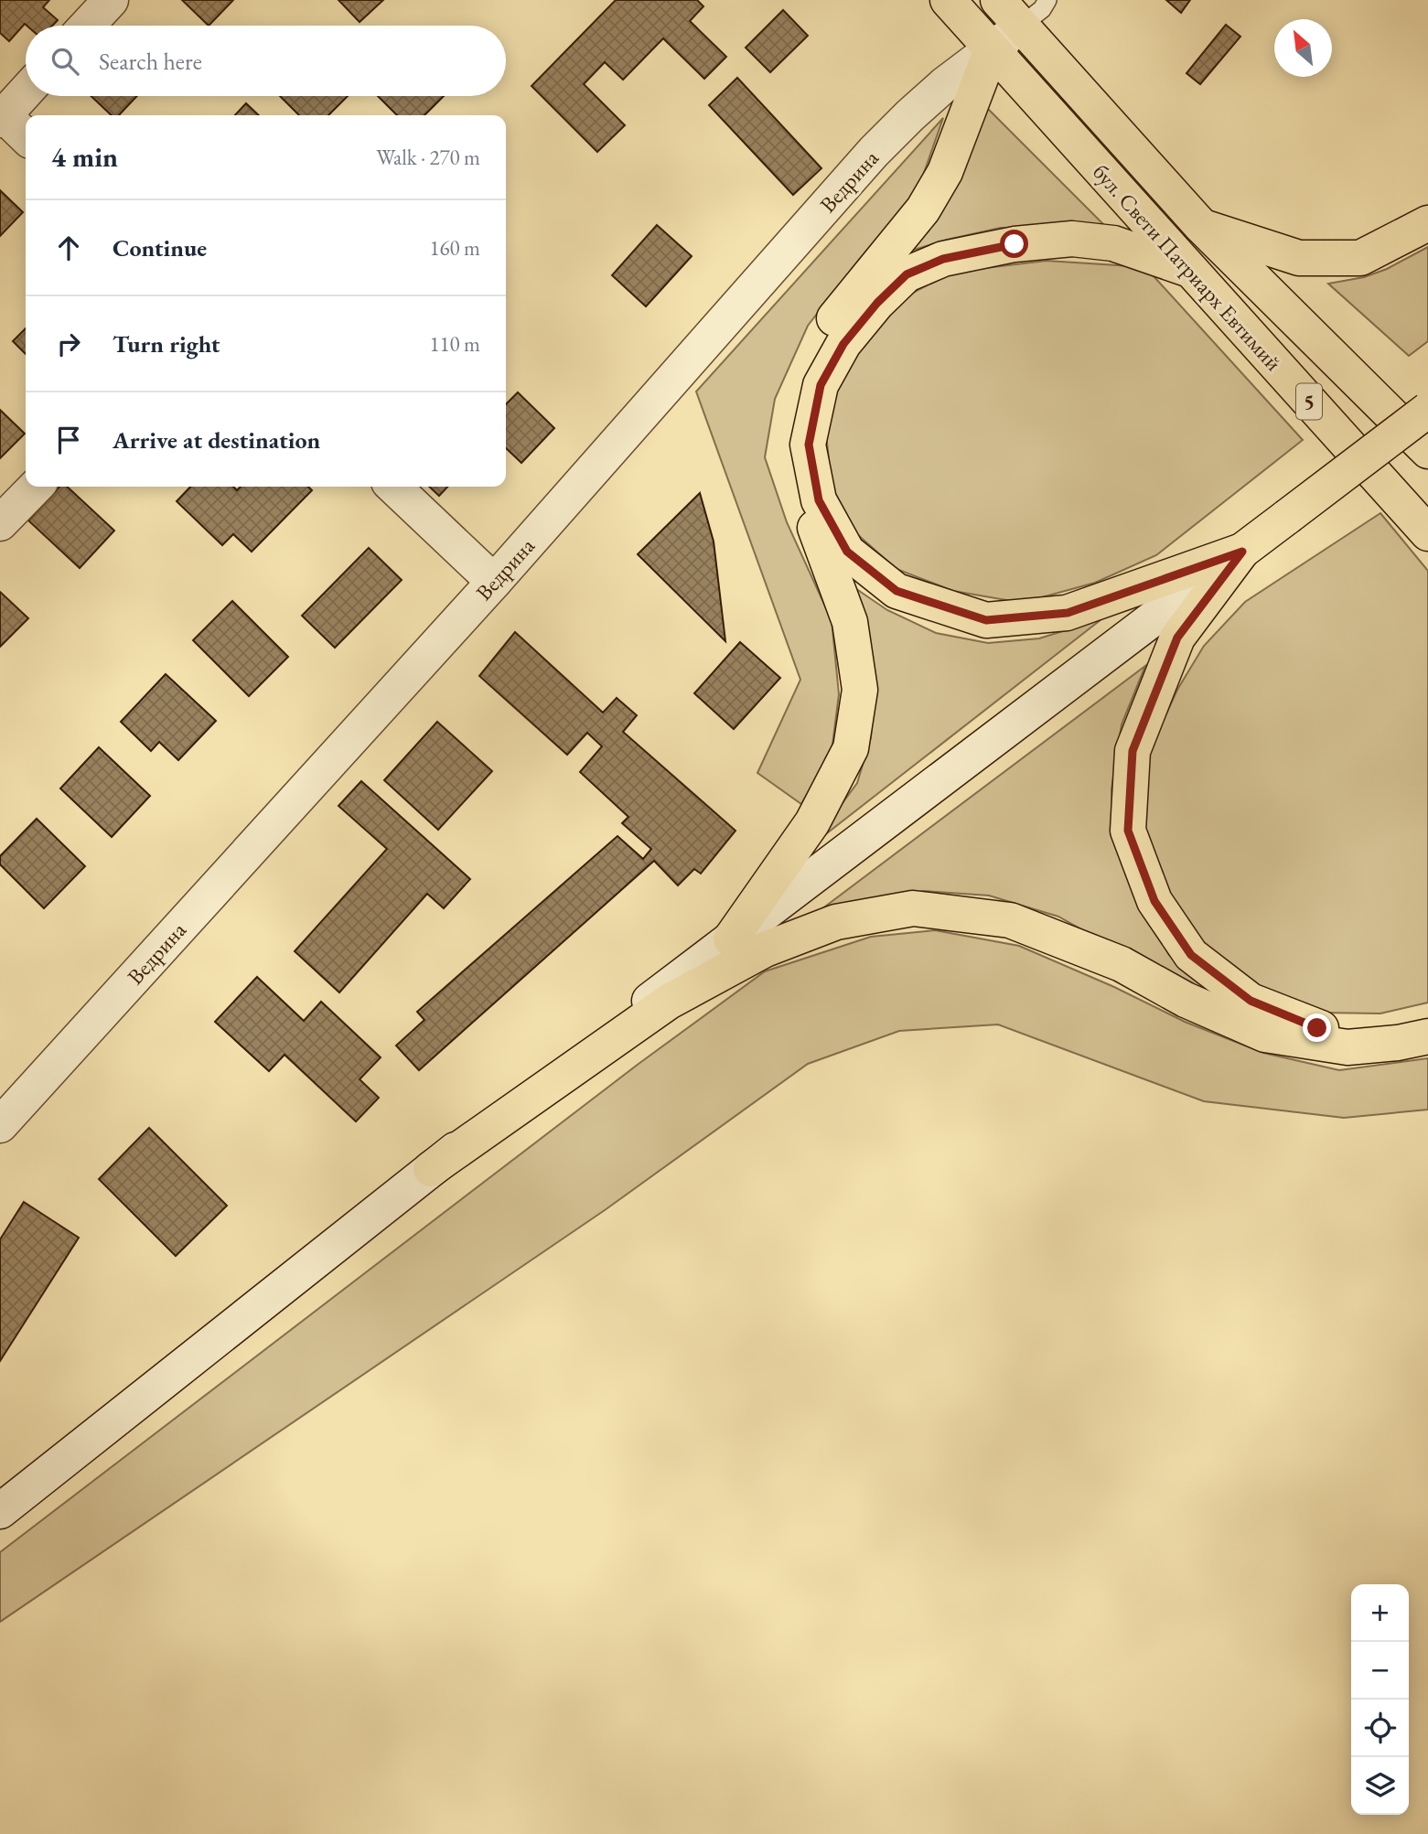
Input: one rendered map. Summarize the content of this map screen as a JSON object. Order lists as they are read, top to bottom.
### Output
{
  "streets": {
    "main road": ["бул. Свети Патриарх Евтимий", "5"],
    "street": ["Ведрина"]
  },
  "crossings": [
    ["Ведрина", "бул. Свети Патриарх Евтимий"],
    ["бул. Свети Патриарх Евтимий", "5"]
  ],
  "north": "top left",
  "page": {
    "search": "Search here",
    "heading": ["4 min", "Walk · 270 m"],
    "list": [
      ["Continue", "160 m"],
      ["Turn right", "110 m"],
      "Arrive at destination"
    ],
    "map_buttons": ["+", "−"]
  }
}
